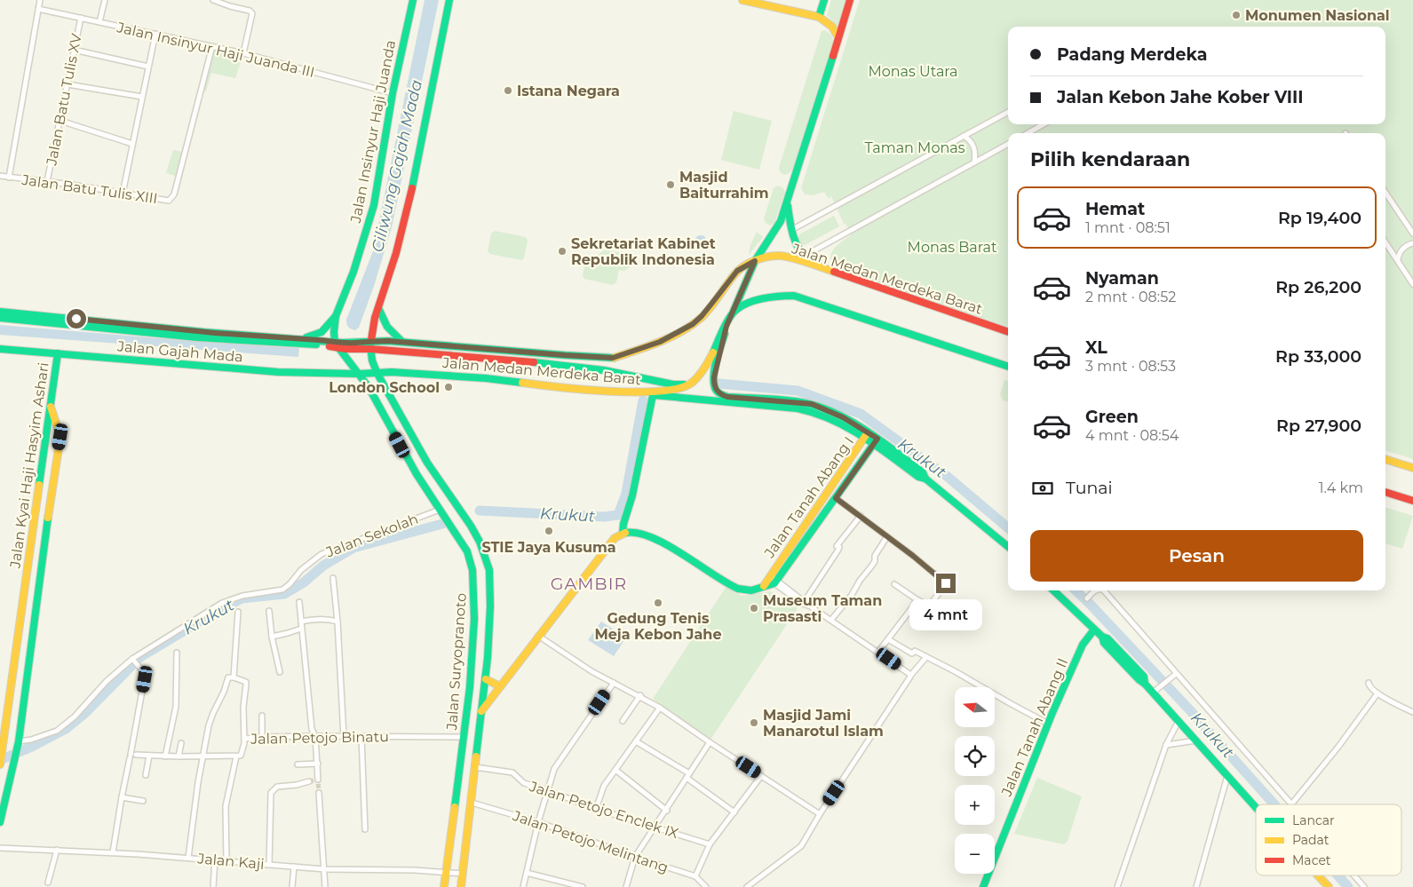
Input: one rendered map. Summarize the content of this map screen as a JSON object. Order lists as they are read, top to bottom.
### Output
{
  "streets": {
    "main road": [
      "Jalan Insinyur Haji Juanda",
      "Jalan Medan Merdeka Barat",
      "Jalan Gajah Mada",
      "Jalan Kyai Haji Hasyim Ashari",
      "Jalan Tanah Abang I",
      "Jalan Suryopranoto",
      "Jalan Tanah Abang II"
    ],
    "street": [
      "Jalan Insinyur Haji Juanda III",
      "Jalan Batu Tulis XV",
      "Jalan Batu Tulis XIII",
      "Jalan Sekolah",
      "Jalan Petojo Binatu",
      "Jalan Petojo Enclek IX",
      "Jalan Petojo Melintang",
      "Jalan Kaji"
    ]
  },
  "crossings": [
    ["Jalan Insinyur Haji Juanda III", "Jalan Batu Tulis XV"],
    ["Jalan Insinyur Haji Juanda III", "Jalan Insinyur Haji Juanda"],
    ["Jalan Insinyur Haji Juanda III", "Jalan Batu Tulis XIII"],
    ["Jalan Batu Tulis XV", "Jalan Batu Tulis XIII"],
    ["Jalan Insinyur Haji Juanda", "Jalan Suryopranoto"],
    ["Jalan Medan Merdeka Barat", "Jalan Gajah Mada"],
    ["Jalan Medan Merdeka Barat", "Jalan Suryopranoto"],
    ["Jalan Gajah Mada", "Jalan Kyai Haji Hasyim Ashari"],
    ["Jalan Gajah Mada", "Jalan Suryopranoto"],
    ["Jalan Kyai Haji Hasyim Ashari", "Jalan Sekolah"],
    ["Jalan Sekolah", "Jalan Suryopranoto"],
    ["Jalan Suryopranoto", "Jalan Petojo Binatu"],
    ["Jalan Suryopranoto", "Jalan Petojo Enclek IX"],
    ["Jalan Suryopranoto", "Jalan Petojo Melintang"],
    ["Jalan Suryopranoto", "Jalan Kaji"]
  ],
  "districts": ["GAMBIR"],
  "water": ["Ciliwung Gajah Mada", "Krukut"],
  "parks": ["Monas Utara", "Taman Monas", "Monas Barat"],
  "places": [
    "Monumen Nasional",
    "Istana Negara",
    "Masjid Baiturrahim",
    "Sekretariat Kabinet Republik Indonesia",
    "London School",
    "STIE Jaya Kusuma",
    "Gedung Tenis Meja Kebon Jahe",
    "Museum Taman Prasasti",
    "Masjid Jami Manarotul Islam"
  ],
  "legend": ["Lancar", "Padat", "Macet"],
  "north": "left",
  "page": {
    "banner": ["Padang Merdeka", "Jalan Kebon Jahe Kober VIII"],
    "heading": "Pilih kendaraan",
    "list": [
      {
        "name": "Hemat",
        "note": "1 mnt · 08:51",
        "value": "Rp 19,400"
      },
      {
        "name": "Nyaman",
        "note": "2 mnt · 08:52",
        "value": "Rp 26,200"
      },
      {
        "name": "XL",
        "note": "3 mnt · 08:53",
        "value": "Rp 33,000"
      },
      {
        "name": "Green",
        "note": "4 mnt · 08:54",
        "value": "Rp 27,900"
      }
    ],
    "pay": ["Tunai", "1.4 km"],
    "buttons": "Pesan",
    "bubble": "4 mnt",
    "map_buttons": ["+", "−"]
  }
}
